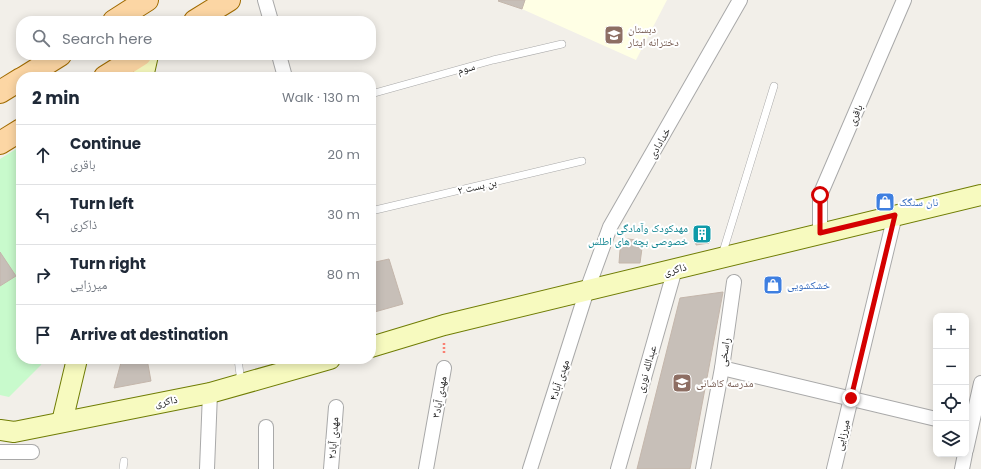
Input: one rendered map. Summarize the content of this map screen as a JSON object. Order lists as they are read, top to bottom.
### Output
{
  "streets": {
    "main road": ["ذاکری"],
    "street": [
      "باقری",
      "خدادادی",
      "راسخی",
      "عبدالله نوری",
      "مهدی آباد۴",
      "مهدی آباد۳",
      "میرزایی",
      "مهدی آباد۲"
    ],
    "lane": ["سوم", "بن بست ۲"]
  },
  "crossings": [
    ["باقری", "ذاکری"],
    ["خدادادی", "ذاکری"],
    ["خدادادی", "مهدی آباد۴"],
    ["ذاکری", "عبدالله نوری"],
    ["ذاکری", "مهدی آباد۴"],
    ["ذاکری", "مهدی آباد۳"],
    ["ذاکری", "میرزایی"]
  ],
  "places": {
    "school or university": ["دبستان دخترانه ایثار", "مدرسه کاشانی"],
    "shop": ["نان سنگک", "خشکشویی"],
    "building": ["مهدکودک وآمادگی خصوصی بچه های اطلس"]
  },
  "page": {
    "search": "Search here",
    "heading": ["2 min", "Walk · 130 m"],
    "list": [
      ["Continue", "باقری", "20 m"],
      ["Turn left", "ذاکری", "30 m"],
      ["Turn right", "میرزایی", "80 m"],
      "Arrive at destination"
    ],
    "map_buttons": ["+", "−"]
  }
}
